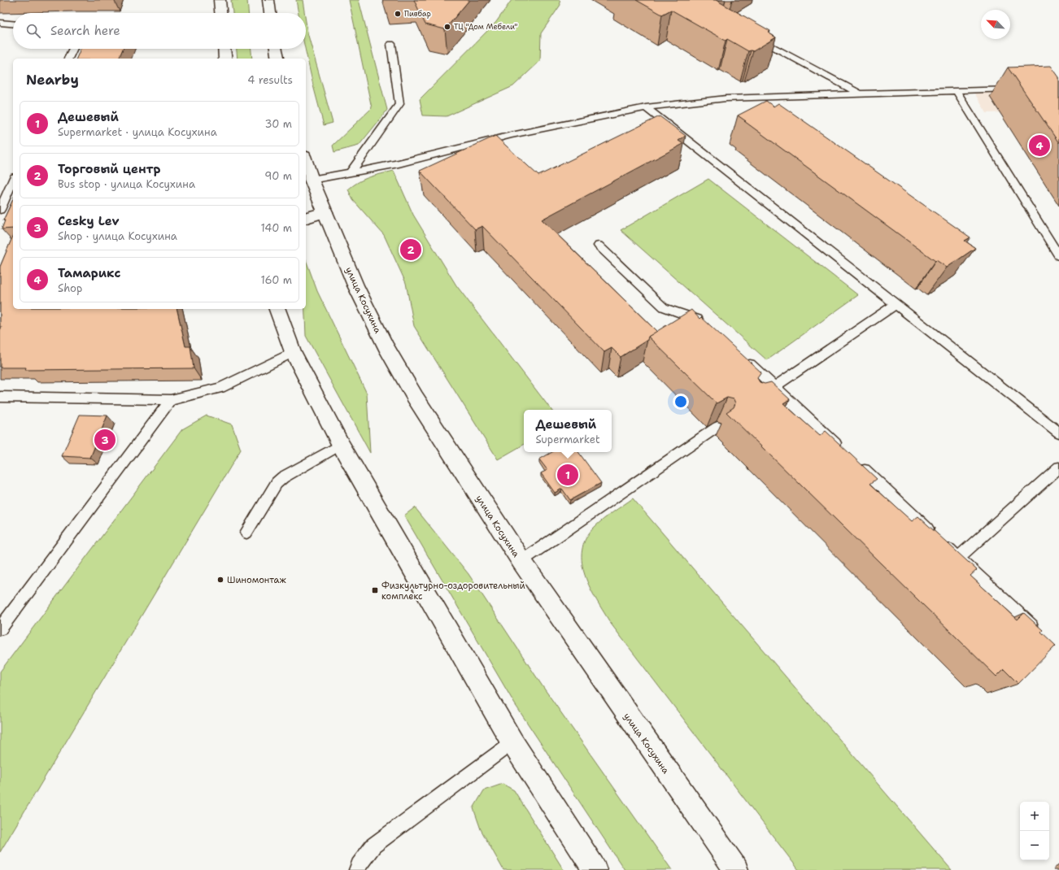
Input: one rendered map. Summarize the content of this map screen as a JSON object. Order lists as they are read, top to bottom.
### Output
{
  "streets": {
    "main road": ["улица Косухина"]
  },
  "places": {
    "other": ["Пивбар", "ТЦ \"Дом Мебели\"", "Шиномонтаж"],
    "transit": ["Физкультурно-оздоровительный комплекс"]
  },
  "north": "top left",
  "page": {
    "search": "Search here",
    "heading": ["Nearby", "4 results"],
    "list": [
      {
        "mark": "1",
        "name": "Дешевый",
        "note": "Supermarket · улица Косухина",
        "value": "30 m"
      },
      {
        "mark": "2",
        "name": "Торговый центр",
        "note": "Bus stop · улица Косухина",
        "value": "90 m"
      },
      {
        "mark": "3",
        "name": "Cesky Lev",
        "note": "Shop · улица Косухина",
        "value": "140 m"
      },
      {
        "mark": "4",
        "name": "Тамарикс",
        "note": "Shop",
        "value": "160 m"
      }
    ],
    "pins": [
      "4",
      "2",
      "3",
      "1"
    ],
    "popup": ["Дешевый", "Supermarket"],
    "map_buttons": ["+", "−"]
  }
}
